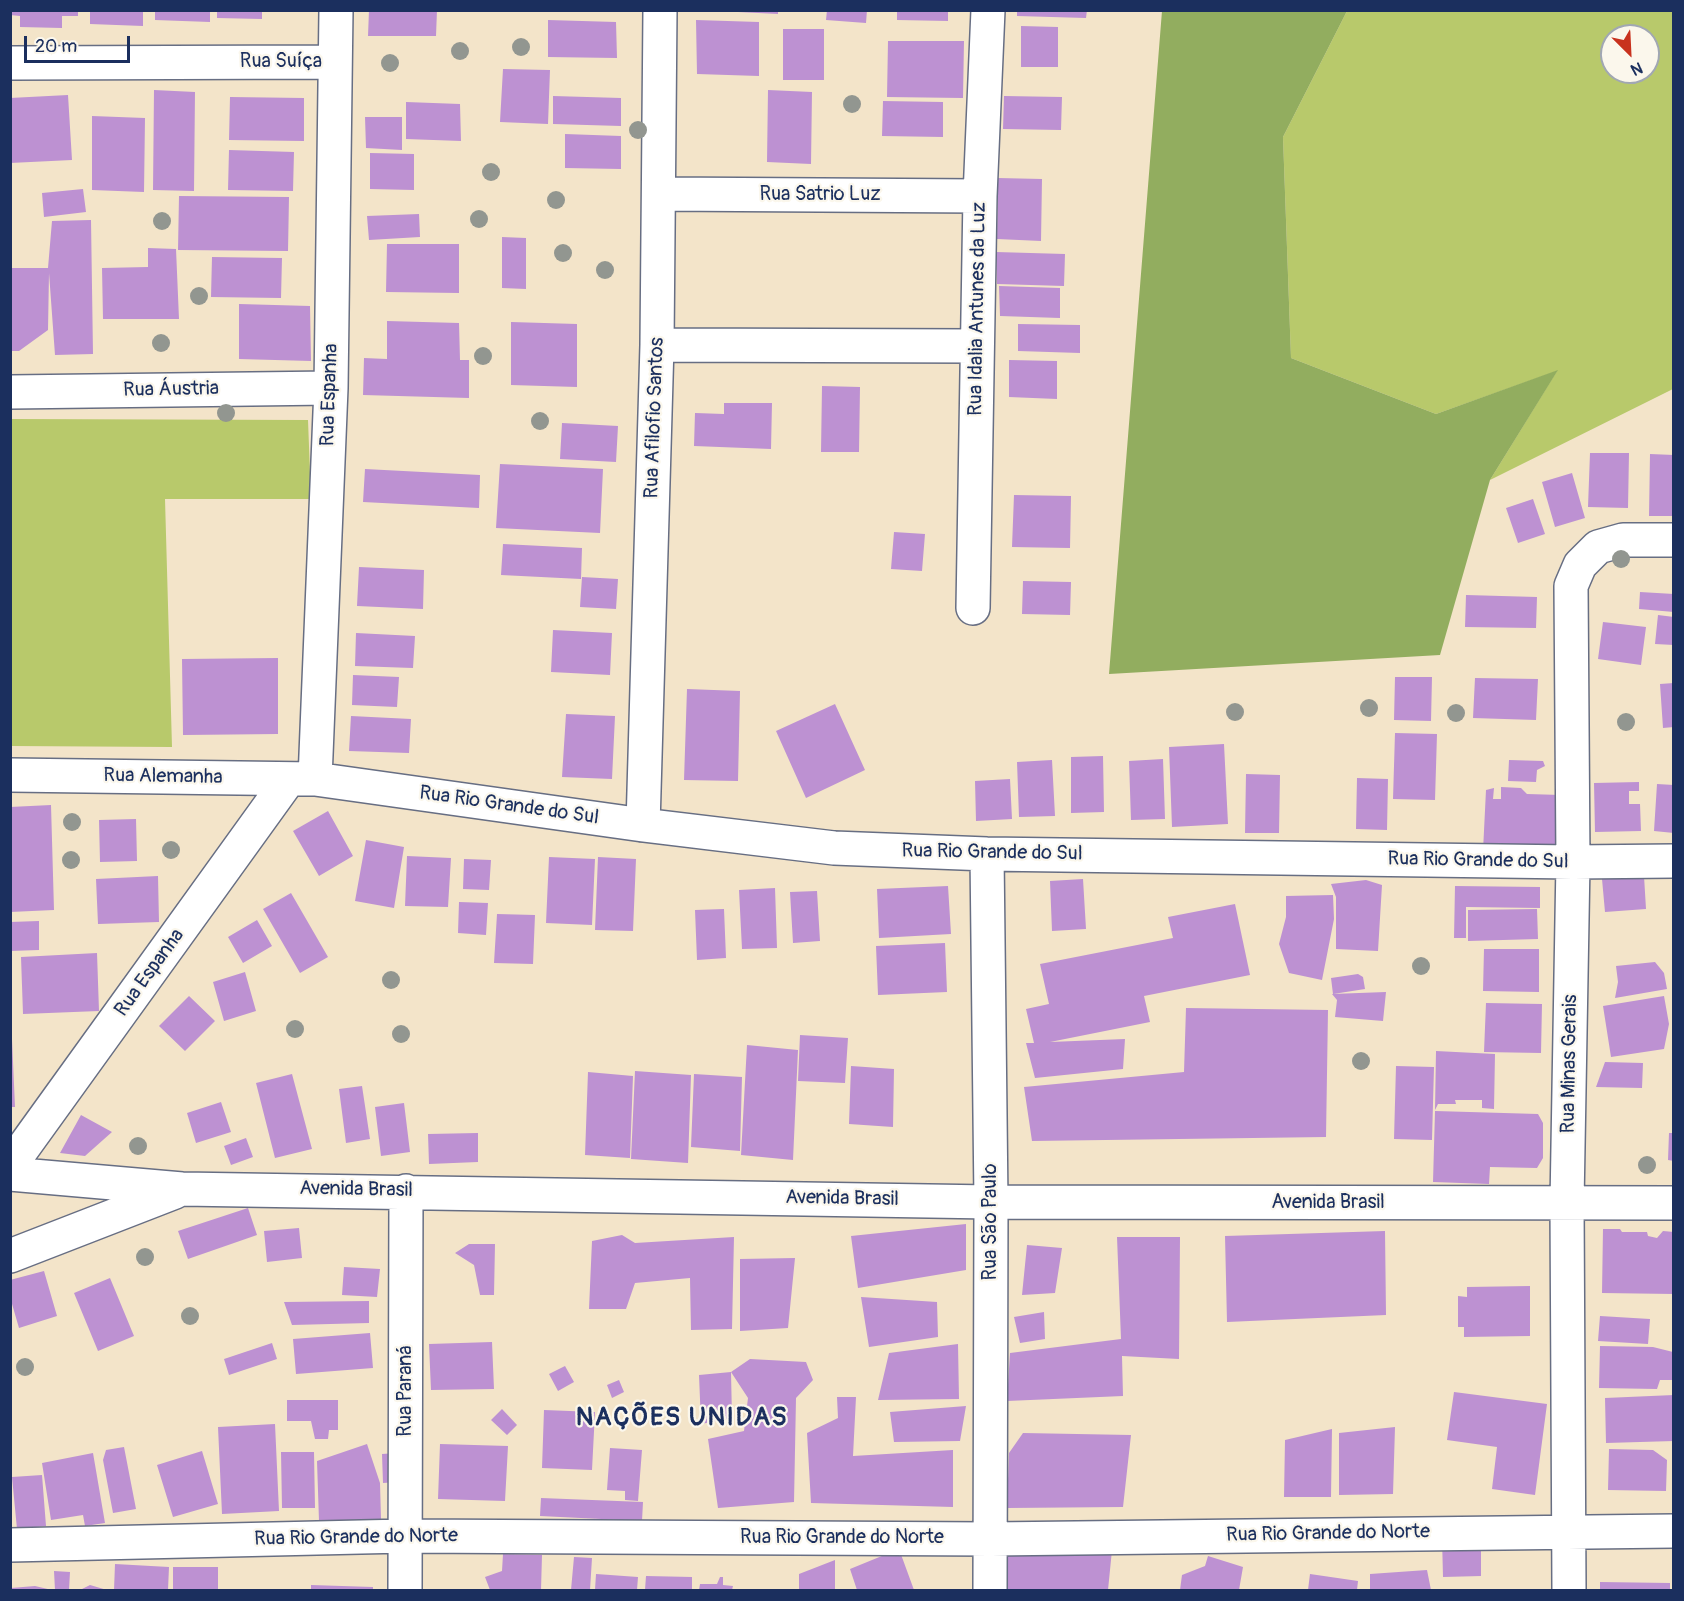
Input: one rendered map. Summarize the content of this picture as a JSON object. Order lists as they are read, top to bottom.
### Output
{
  "streets": {
    "street": [
      "Rua Suíça",
      "Rua Satrio Luz",
      "Rua Idalia Antunes da Luz",
      "Rua Áustria",
      "Rua Espanha",
      "Rua Afilofio Santos",
      "Rua Alemanha",
      "Rua Rio Grande do Sul",
      "Rua Minas Gerais",
      "Avenida Brasil",
      "Rua São Paulo",
      "Rua Paraná",
      "Rua Rio Grande do Norte"
    ]
  },
  "crossings": [
    ["Rua Suíça", "Rua Espanha"],
    ["Rua Satrio Luz", "Rua Idalia Antunes da Luz"],
    ["Rua Satrio Luz", "Rua Afilofio Santos"],
    ["Rua Áustria", "Rua Espanha"],
    ["Rua Espanha", "Rua Alemanha"],
    ["Rua Espanha", "Rua Rio Grande do Sul"],
    ["Rua Afilofio Santos", "Rua Rio Grande do Sul"],
    ["Rua Alemanha", "Rua Rio Grande do Sul"],
    ["Rua Rio Grande do Sul", "Rua Minas Gerais"],
    ["Rua Rio Grande do Sul", "Rua São Paulo"],
    ["Rua Minas Gerais", "Avenida Brasil"],
    ["Rua Minas Gerais", "Rua Rio Grande do Norte"],
    ["Avenida Brasil", "Rua São Paulo"],
    ["Avenida Brasil", "Rua Paraná"],
    ["Rua São Paulo", "Rua Rio Grande do Norte"],
    ["Rua Paraná", "Rua Rio Grande do Norte"]
  ],
  "districts": ["NAÇÕES UNIDAS"],
  "scale_bar": "20 m",
  "north": "bottom right"
}
